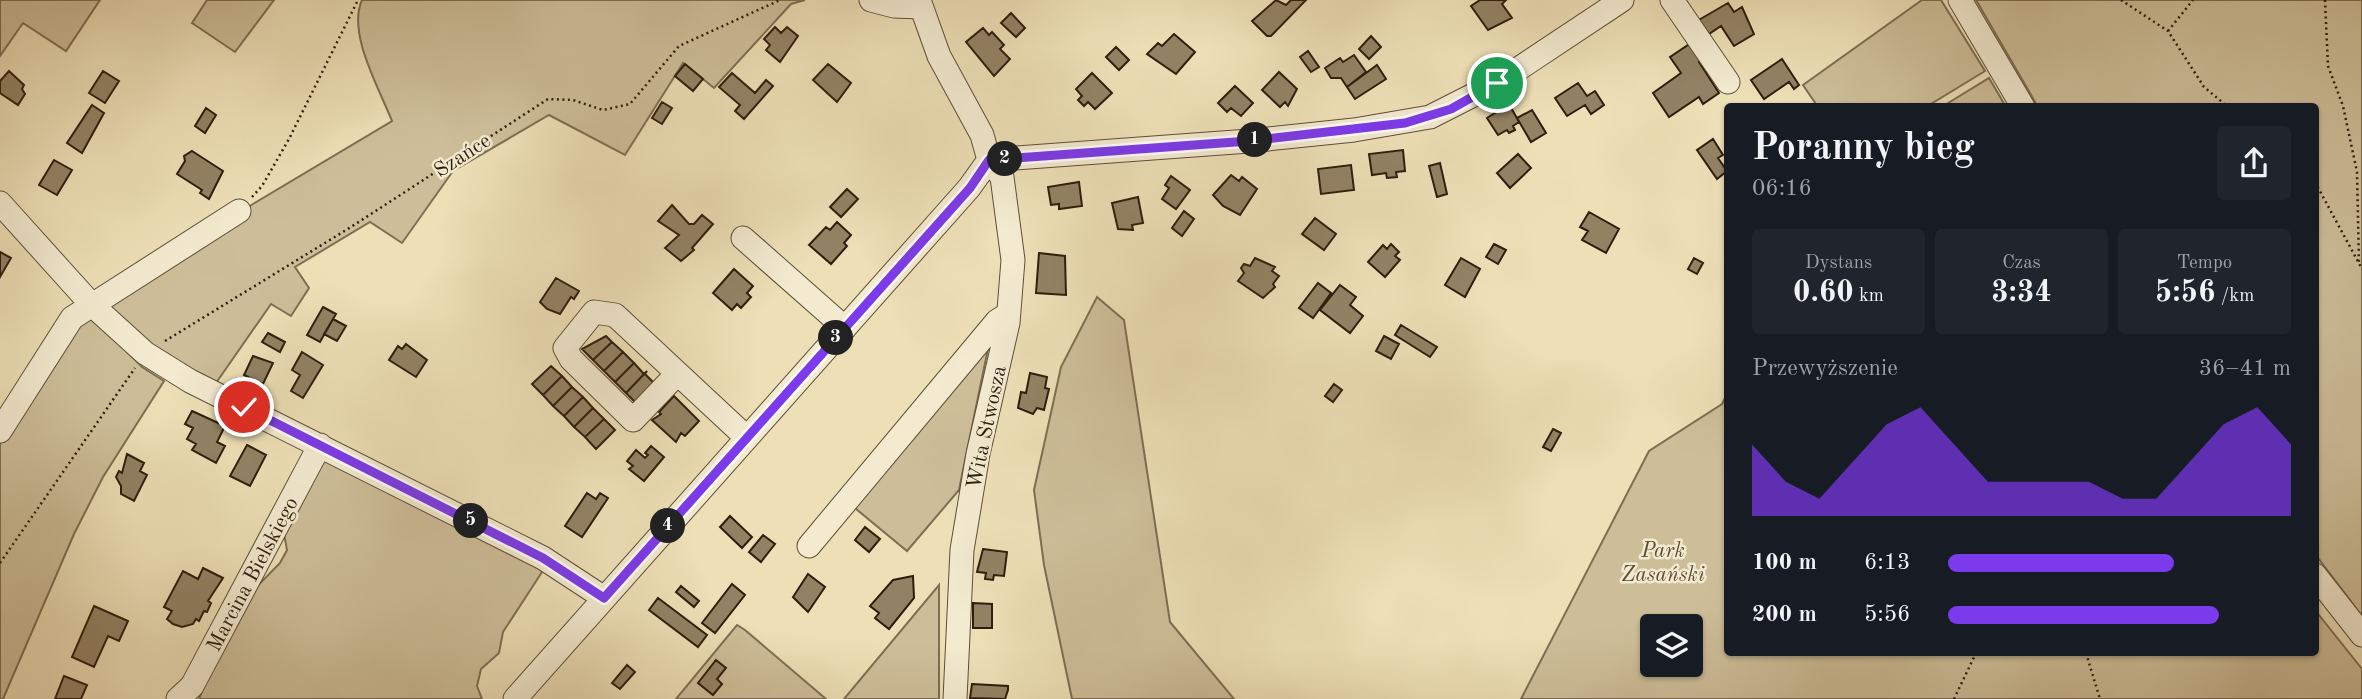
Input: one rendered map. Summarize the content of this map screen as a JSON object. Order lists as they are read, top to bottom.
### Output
{
  "streets": {
    "street": ["Wita Stwosza", "Marcina Bielskiego"],
    "path": ["Szańce"]
  },
  "parks": ["Park Zasański"],
  "page": {
    "heading": ["Poranny bieg", "06:16"],
    "pins": [
      "1",
      "2",
      "3",
      "5",
      "4"
    ],
    "stats": [
      ["Dystans", "0.60 km"],
      ["Czas", "3:34"],
      ["Tempo", "5:56 /km"]
    ],
    "chart": ["Przewyższenie", "36–41 m"],
    "list": [
      {
        "name": "100 m",
        "note": "6:13"
      },
      {
        "name": "200 m",
        "note": "5:56"
      }
    ]
  }
}
